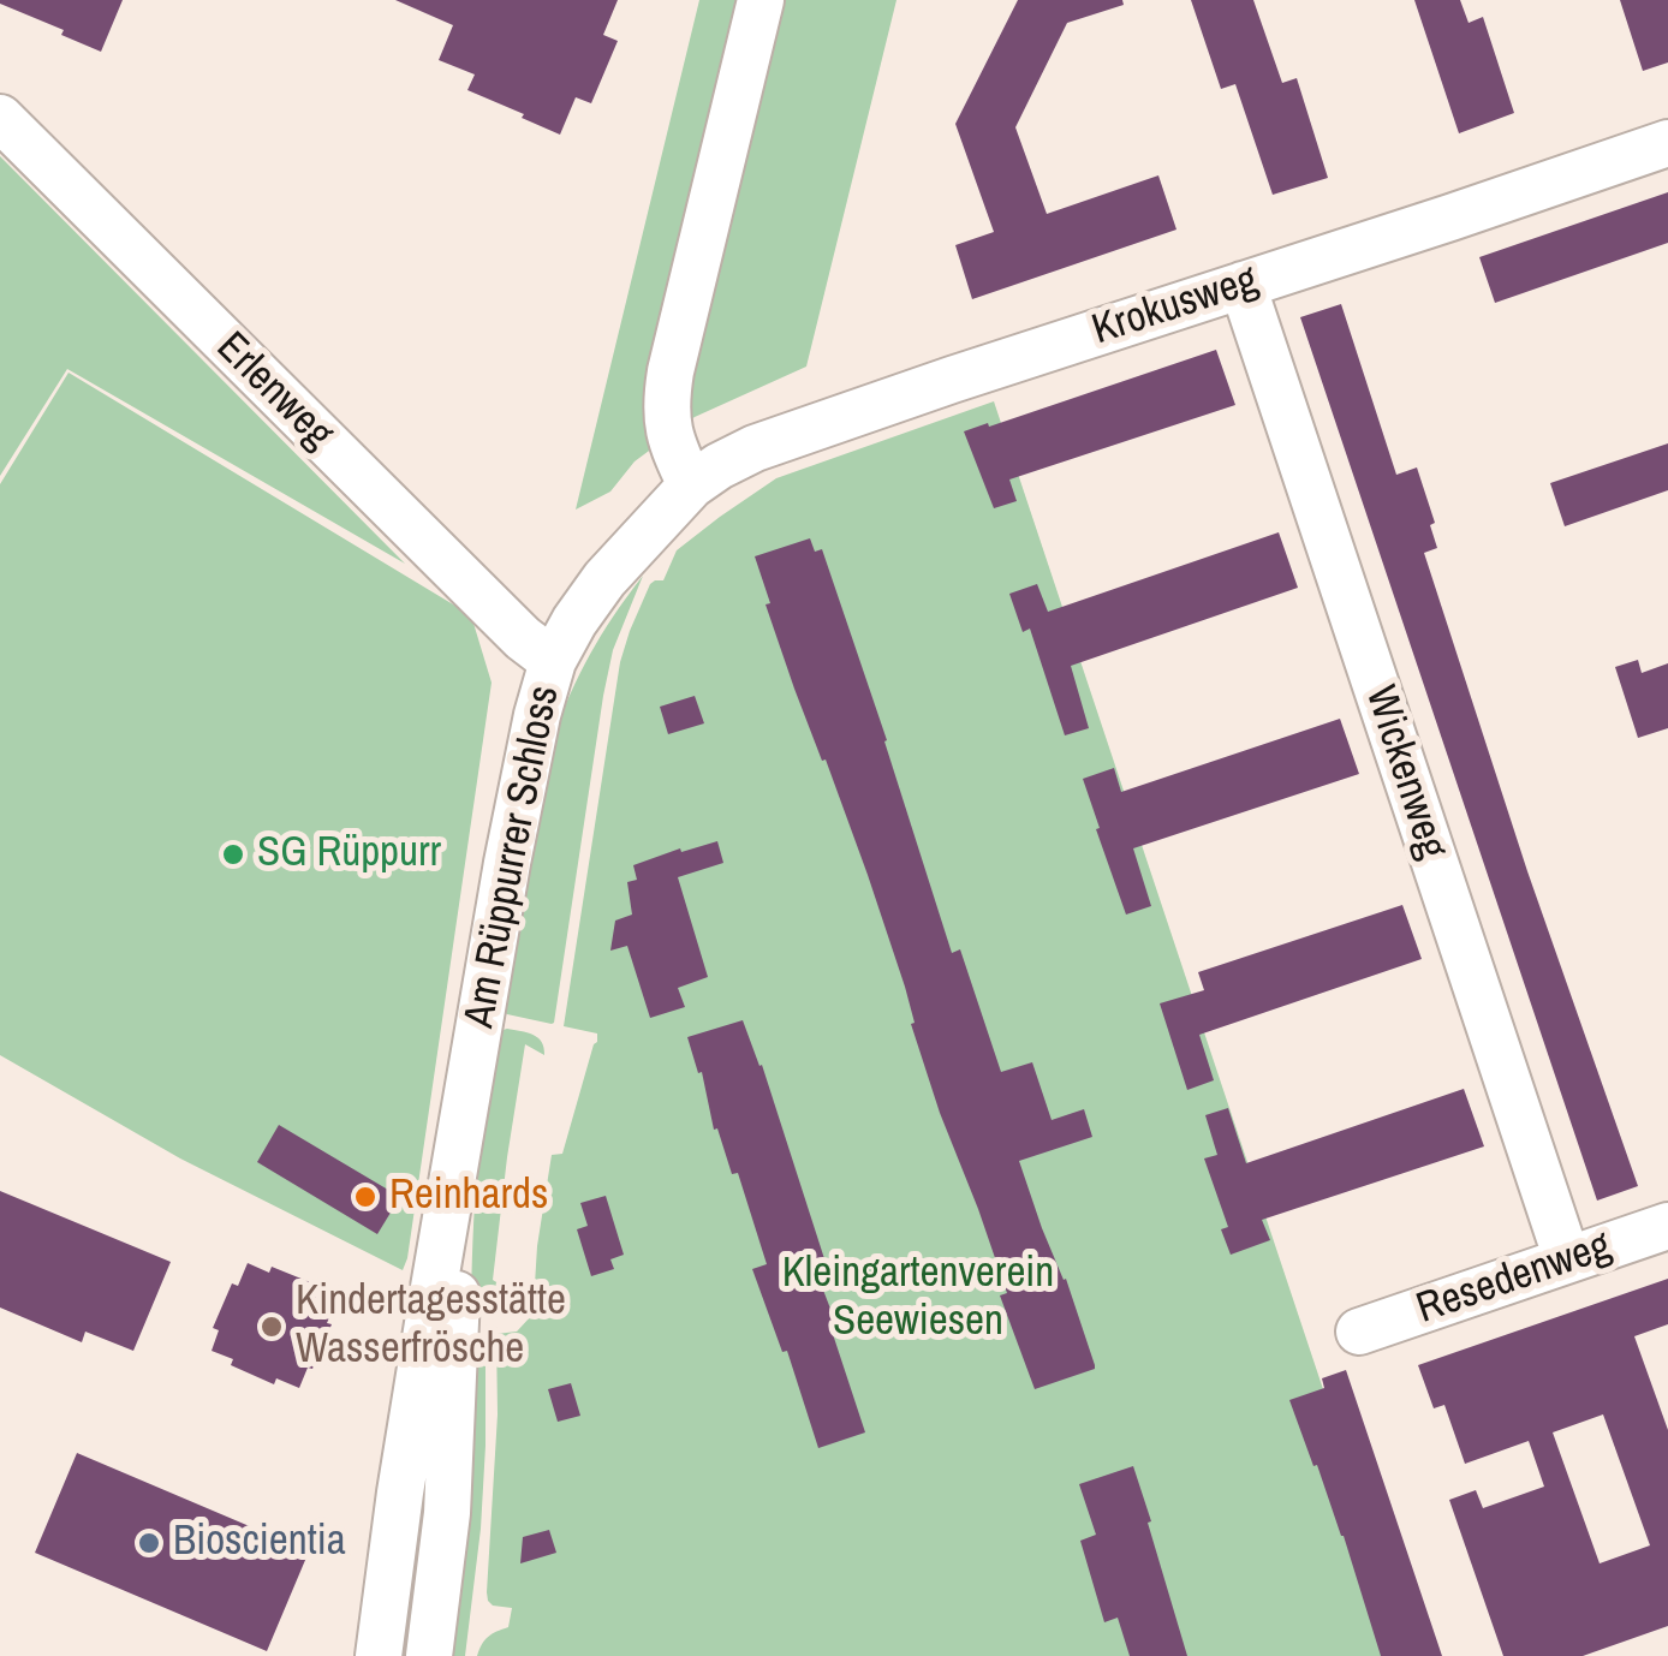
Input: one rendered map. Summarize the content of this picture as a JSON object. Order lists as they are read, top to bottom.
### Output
{
  "streets": {
    "street": [
      "Krokusweg",
      "Erlenweg",
      "Wickenweg",
      "Am Rüppurrer Schloss",
      "Resedenweg"
    ]
  },
  "crossings": [
    ["Krokusweg", "Wickenweg"],
    ["Krokusweg", "Am Rüppurrer Schloss"],
    ["Erlenweg", "Am Rüppurrer Schloss"],
    ["Wickenweg", "Resedenweg"]
  ],
  "parks": ["Kleingartenverein Seewiesen"],
  "places": [
    "SG Rüppurr",
    "Reinhards",
    "Kindertagesstätte Wasserfrösche",
    "Bioscientia"
  ]
}
